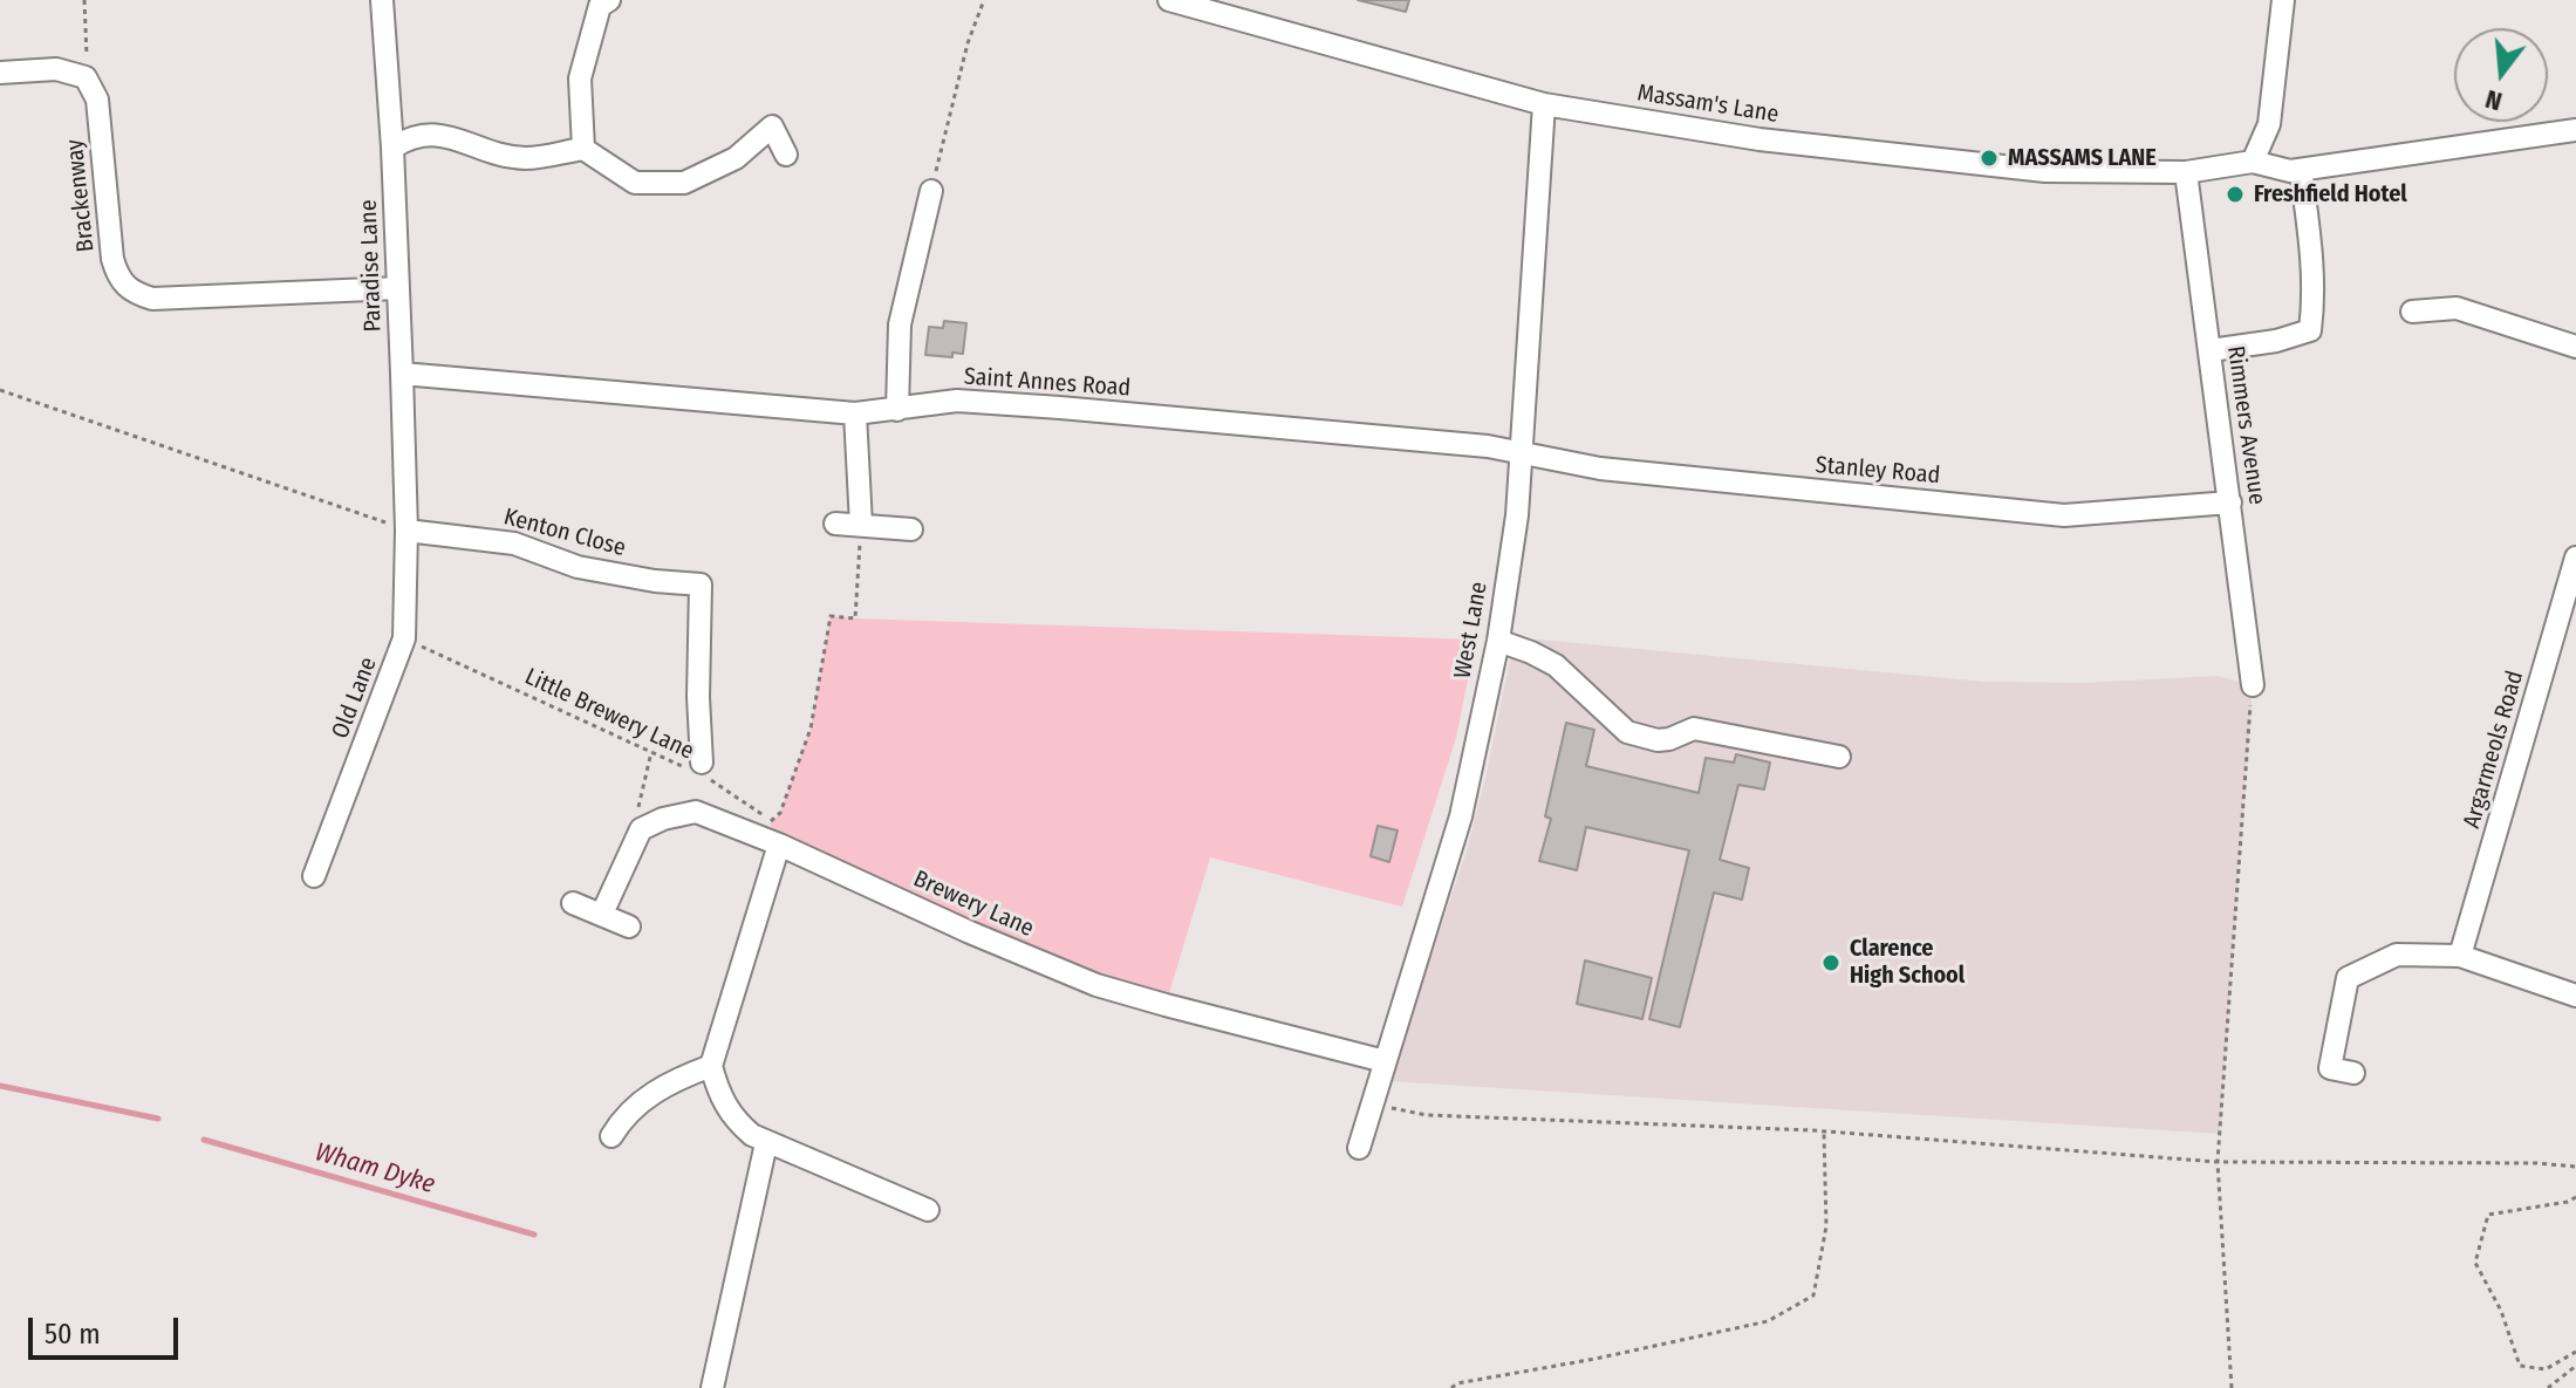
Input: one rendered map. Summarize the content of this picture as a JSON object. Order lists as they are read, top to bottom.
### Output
{
  "streets": {
    "street": [
      "Massam's Lane",
      "Brackenway",
      "Paradise Lane",
      "Saint Annes Road",
      "Rimmers Avenue",
      "Stanley Road",
      "Kenton Close",
      "West Lane",
      "Old Lane",
      "Argarmeols Road",
      "Brewery Lane"
    ],
    "path": ["Little Brewery Lane"]
  },
  "crossings": [
    ["Massam's Lane", "Rimmers Avenue"],
    ["Massam's Lane", "West Lane"],
    ["Brackenway", "Paradise Lane"],
    ["Paradise Lane", "Saint Annes Road"],
    ["Paradise Lane", "Kenton Close"],
    ["Paradise Lane", "Old Lane"],
    ["Saint Annes Road", "Stanley Road"],
    ["Saint Annes Road", "West Lane"],
    ["Rimmers Avenue", "Stanley Road"],
    ["Stanley Road", "West Lane"],
    ["Kenton Close", "Old Lane"],
    ["Kenton Close", "Little Brewery Lane"],
    ["West Lane", "Brewery Lane"],
    ["Old Lane", "Little Brewery Lane"]
  ],
  "water": ["Wham Dyke"],
  "places": ["MASSAMS LANE", "Freshfield Hotel", "Clarence High School"],
  "scale_bar": "50 m",
  "north": "bottom"
}
